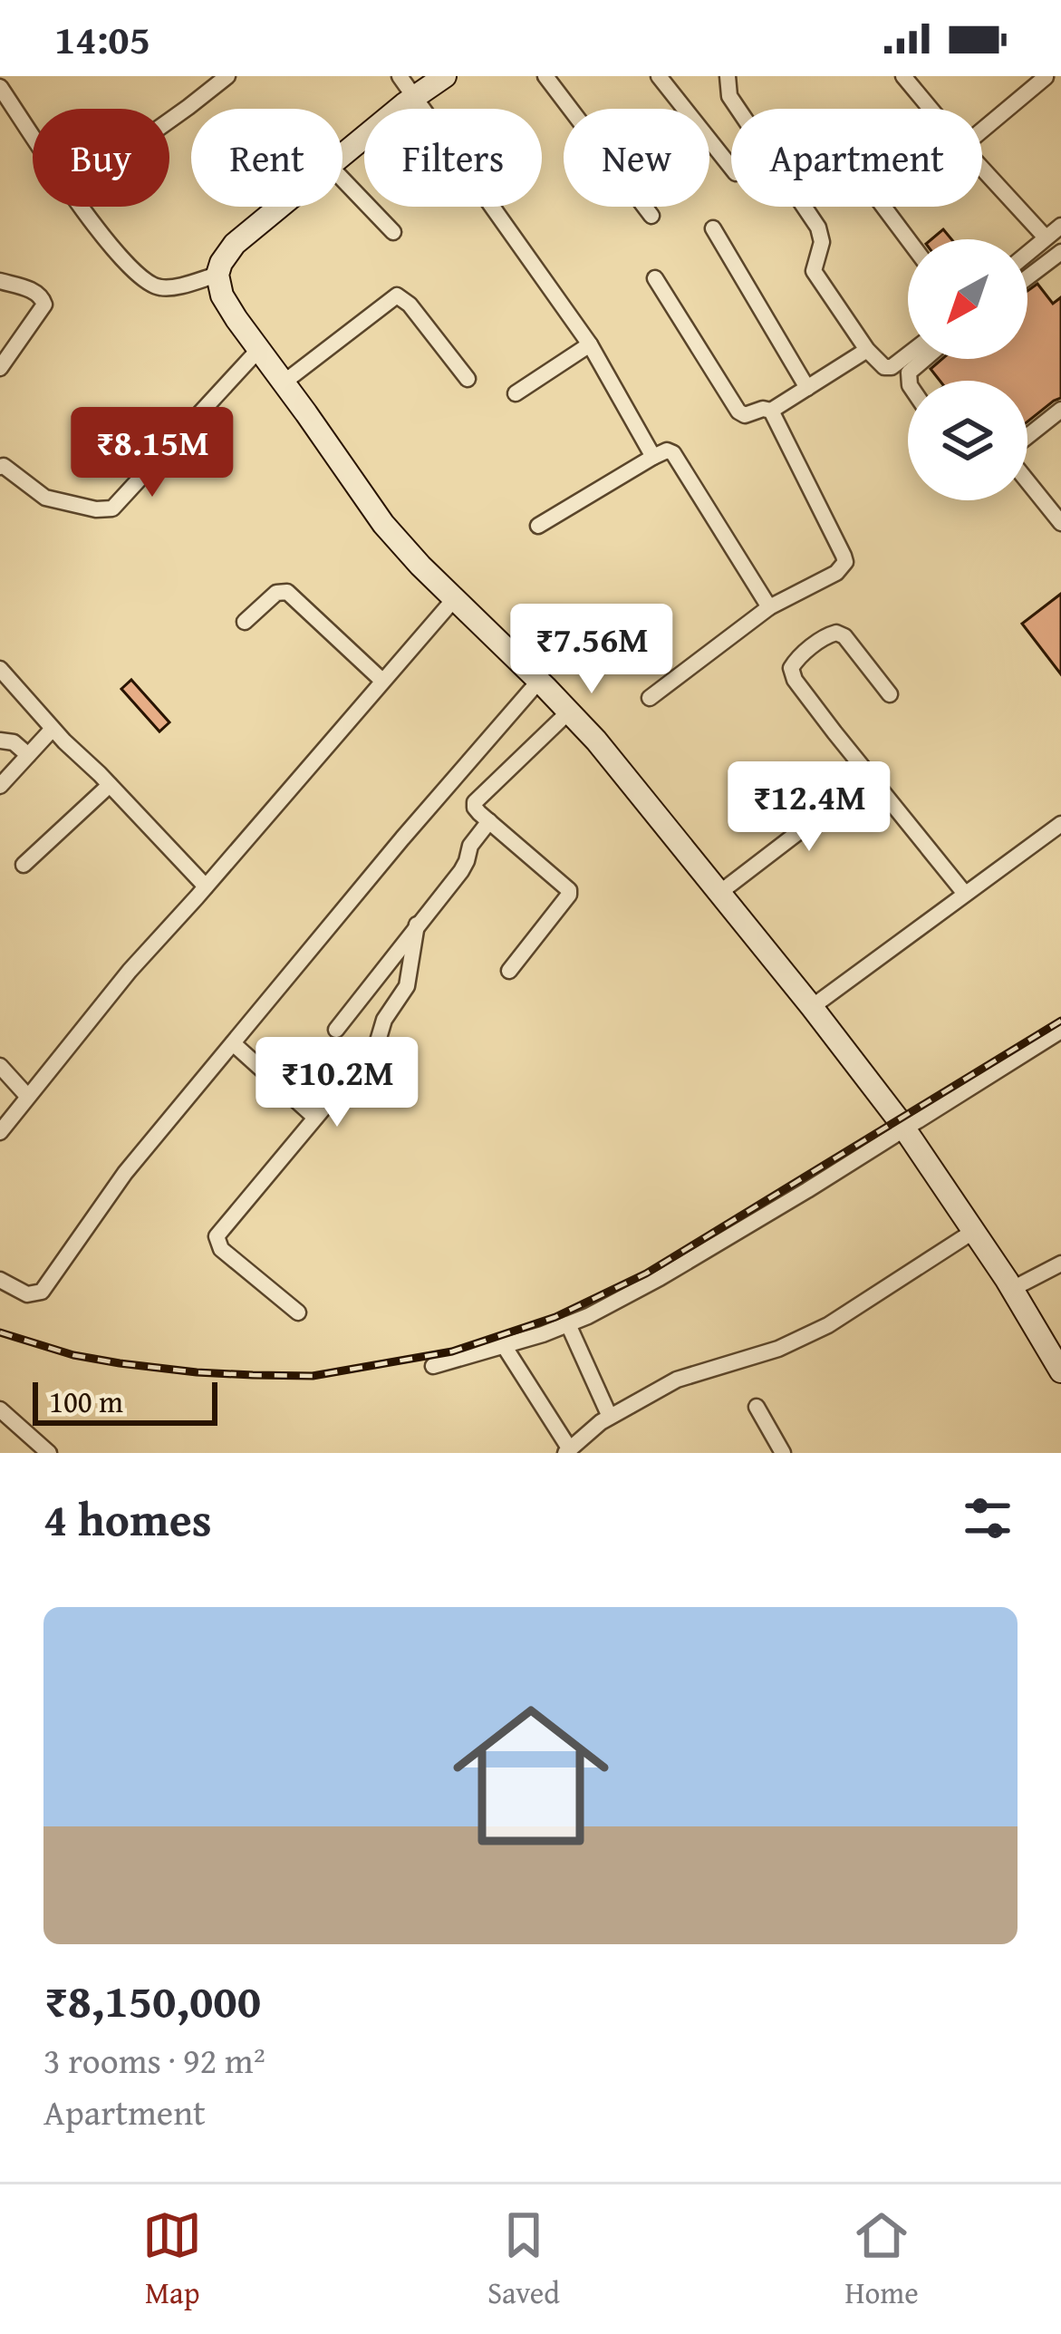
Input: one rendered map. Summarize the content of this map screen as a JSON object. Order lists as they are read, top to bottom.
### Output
{
  "scale_bar": "100 m",
  "north": "bottom left",
  "page": {
    "status": "14:05",
    "chip": [
      "Buy",
      "Rent",
      "Filters",
      "New",
      "Apartment"
    ],
    "price": [
      "₹8.15M",
      "₹7.56M",
      "₹12.4M",
      "₹10.2M"
    ],
    "scale": "100 m",
    "heading": "4 homes",
    "list": [
      {
        "name": "₹8,150,000",
        "note": "3 rooms · 92 m² · Apartment"
      }
    ],
    "tabs": ["Map", "Saved", "Home"]
  }
}
